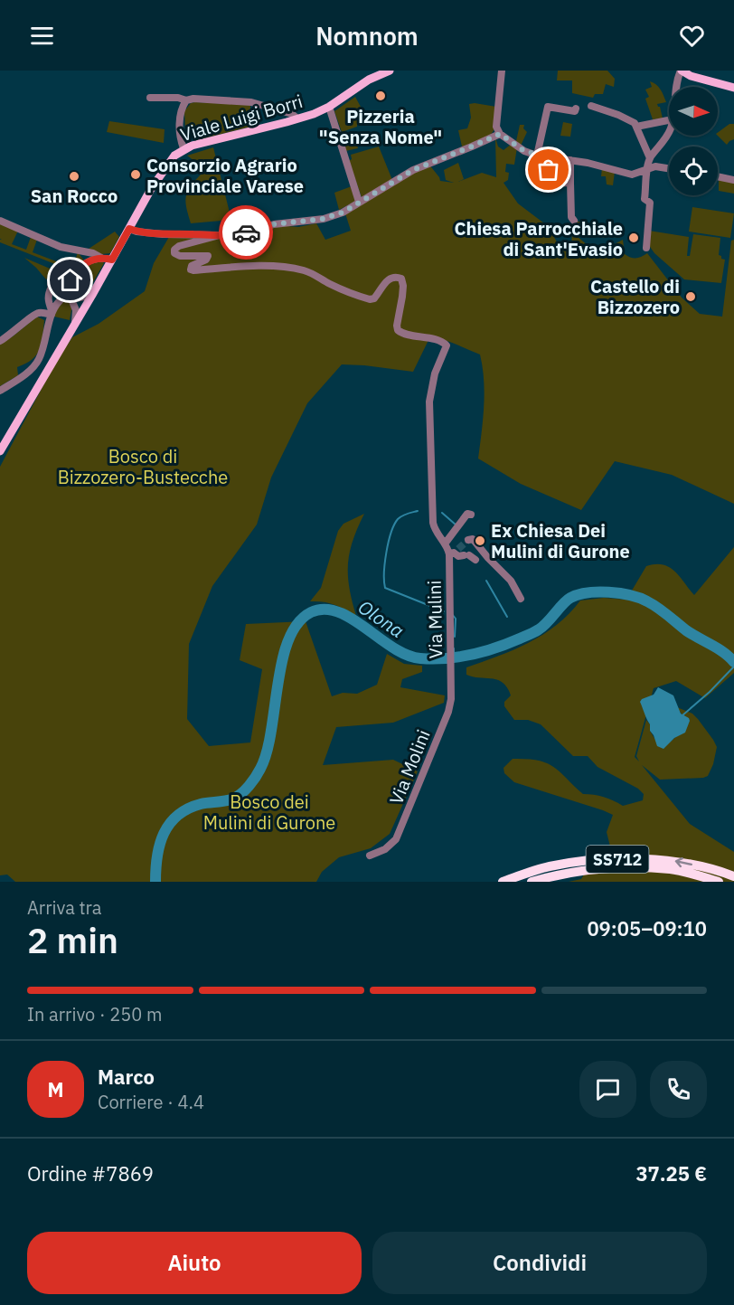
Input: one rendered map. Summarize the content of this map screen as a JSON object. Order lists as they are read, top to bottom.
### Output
{
  "streets": {
    "highway": ["SS712"],
    "main road": ["Viale Luigi Borri"],
    "street": ["Via Mulini", "Via Molini"]
  },
  "crossings": [
    ["Via Mulini", "Via Molini"]
  ],
  "water": ["Olona"],
  "parks": ["Bosco di Bizzozero-Bustecche", "Bosco dei Mulini di Gurone"],
  "places": [
    "Pizzeria \"Senza Nome\"",
    "Consorzio Agrario Provinciale Varese",
    "San Rocco",
    "Chiesa Parrocchiale di Sant'Evasio",
    "Castello di Bizzozero",
    "Ex Chiesa Dei Mulini di Gurone"
  ],
  "north": "right",
  "page": {
    "header": "Nomnom",
    "heading": ["2 min", "Arriva tra", "09:05–09:10"],
    "panel": [
      "Marco",
      "Corriere · 4.4",
      "Ordine #7869",
      "37.25 €"
    ],
    "bar": "In arrivo · 250 m",
    "round": "M",
    "buttons": ["Aiuto", "Condividi"]
  }
}
